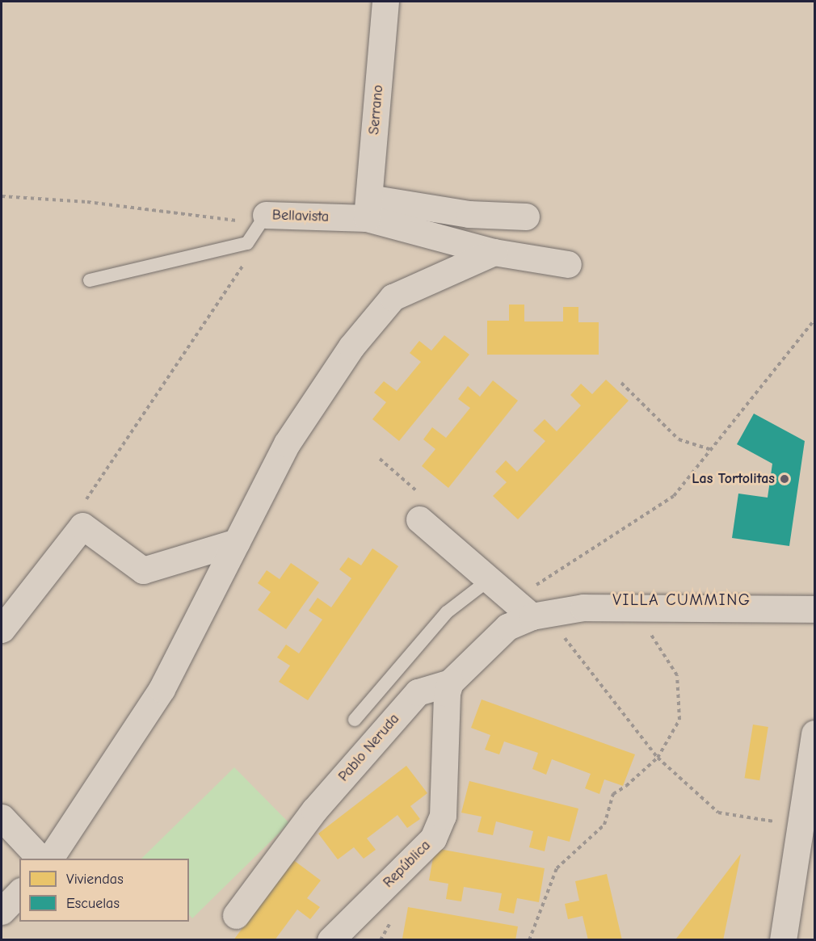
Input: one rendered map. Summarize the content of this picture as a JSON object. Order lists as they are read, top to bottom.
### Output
{
  "streets": {
    "street": [
      "Serrano",
      "Bellavista",
      "Pablo Neruda",
      "República"
    ]
  },
  "crossings": [
    ["Serrano", "Bellavista"],
    ["Pablo Neruda", "República"]
  ],
  "districts": ["VILLA CUMMING"],
  "places": ["Las Tortolitas"],
  "legend": ["Viviendas", "Escuelas"]
}
